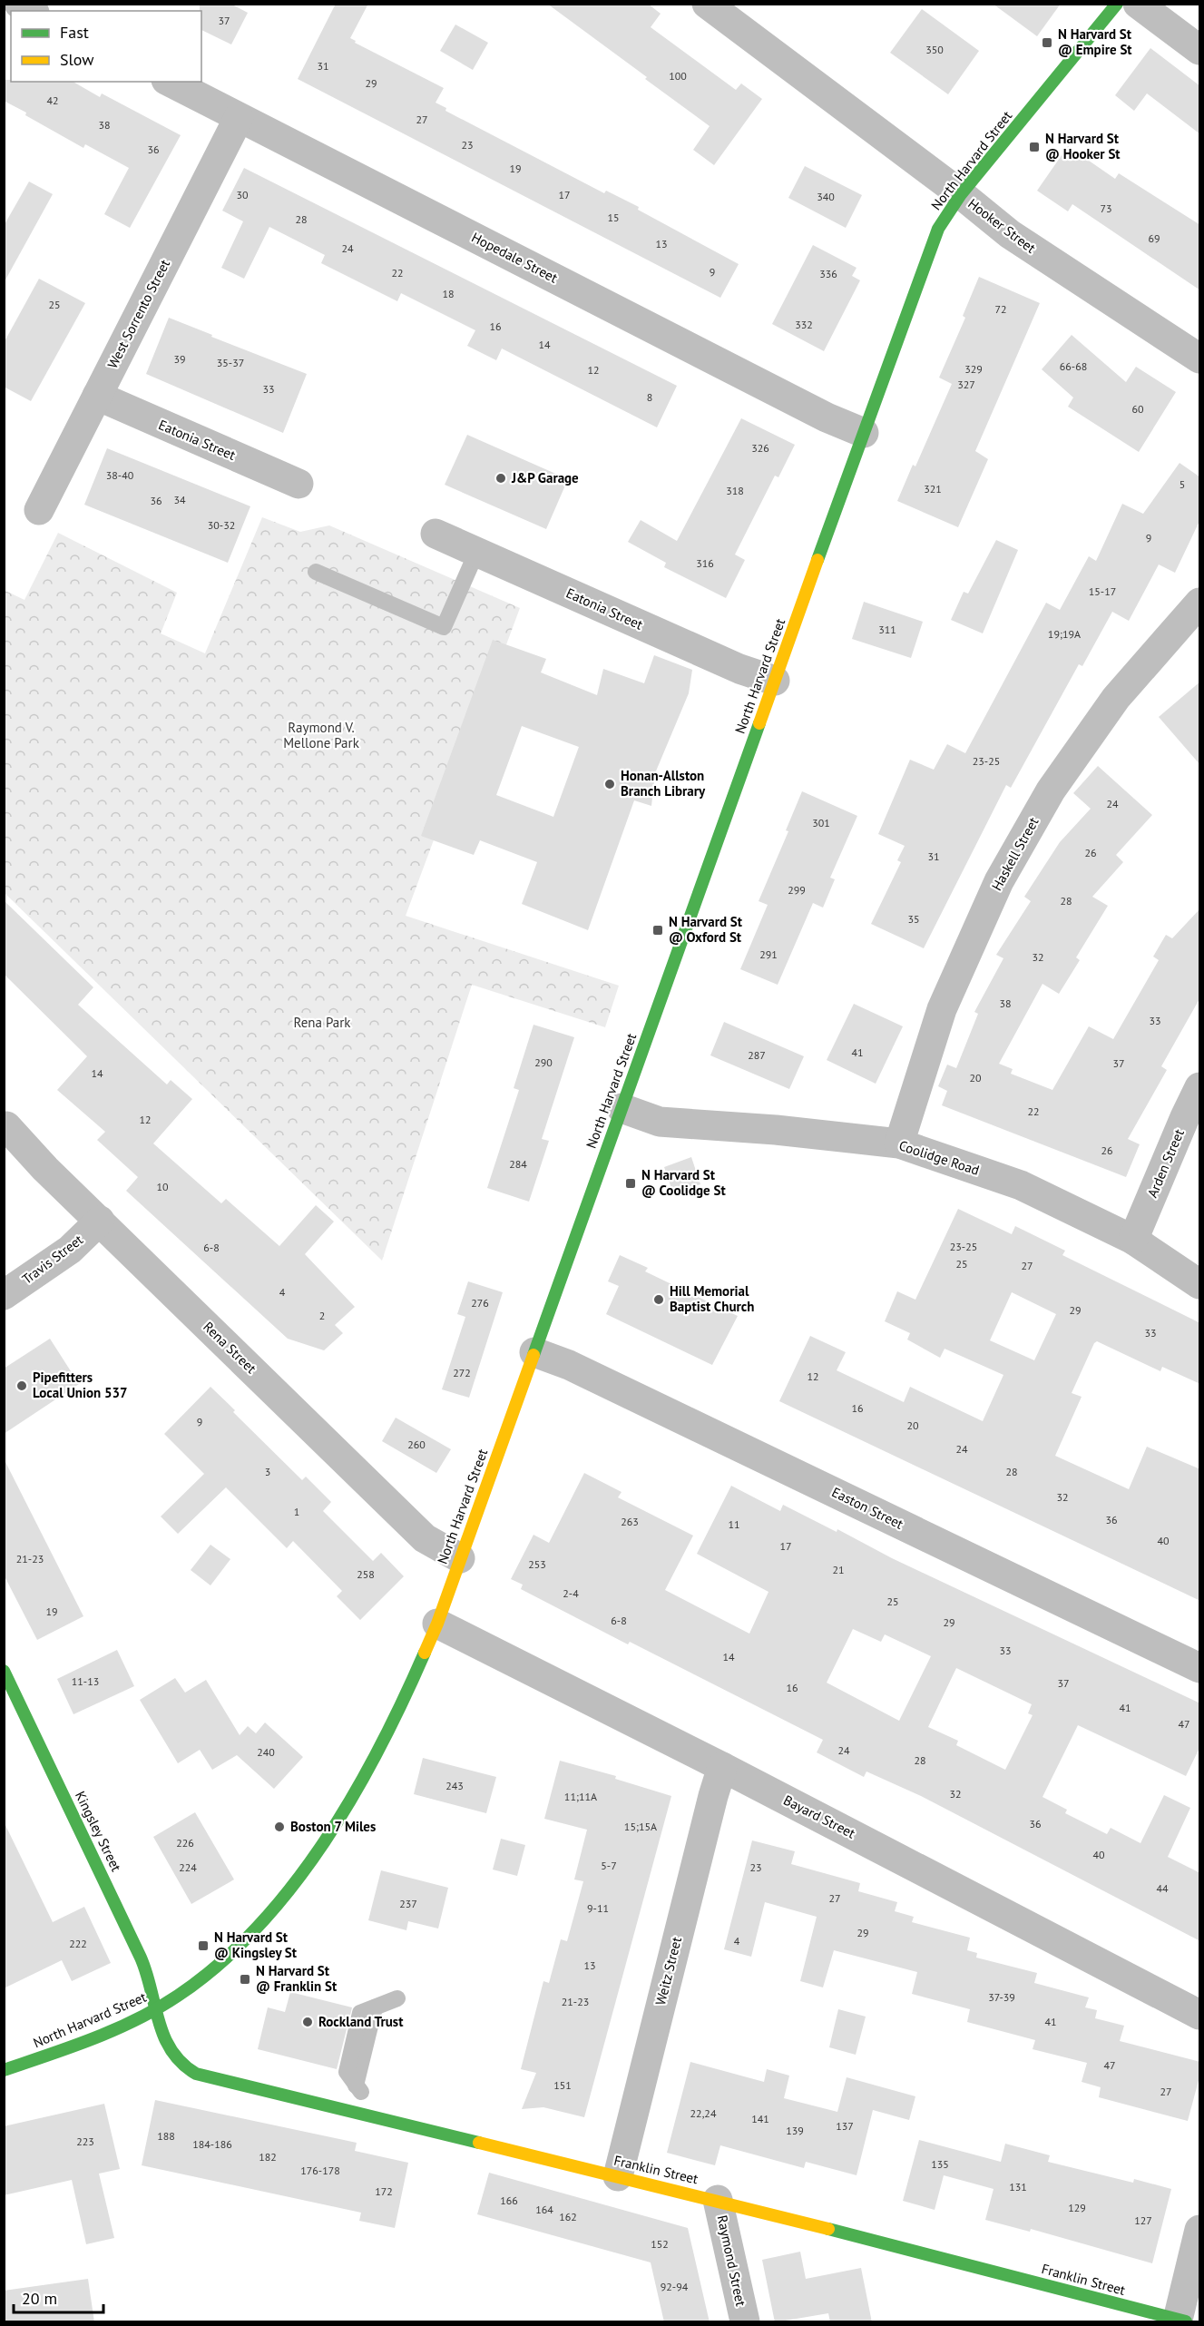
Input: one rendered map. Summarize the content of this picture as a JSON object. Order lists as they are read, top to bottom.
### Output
{
  "streets": {
    "main road": ["North Harvard Street", "Kingsley Street", "Franklin Street"],
    "street": [
      "Hooker Street",
      "Hopedale Street",
      "West Sorrento Street",
      "Eatonia Street",
      "Haskell Street",
      "Coolidge Road",
      "Arden Street",
      "Travis Street",
      "Rena Street",
      "Easton Street",
      "Bayard Street",
      "Weitz Street",
      "Raymond Street"
    ]
  },
  "crossings": [
    ["North Harvard Street", "Hooker Street"],
    ["North Harvard Street", "Hopedale Street"],
    ["North Harvard Street", "Eatonia Street"],
    ["North Harvard Street", "Coolidge Road"],
    ["North Harvard Street", "Rena Street"],
    ["North Harvard Street", "Easton Street"],
    ["North Harvard Street", "Bayard Street"],
    ["North Harvard Street", "Kingsley Street"],
    ["North Harvard Street", "Franklin Street"],
    ["Hopedale Street", "West Sorrento Street"],
    ["West Sorrento Street", "Eatonia Street"],
    ["Haskell Street", "Coolidge Road"],
    ["Coolidge Road", "Arden Street"],
    ["Travis Street", "Rena Street"],
    ["Bayard Street", "Weitz Street"],
    ["Kingsley Street", "Franklin Street"],
    ["Weitz Street", "Franklin Street"],
    ["Franklin Street", "Raymond Street"]
  ],
  "parks": ["Raymond V. Mellone Park", "Rena Park"],
  "places": {
    "transit": [
      "N Harvard St @ Empire St",
      "N Harvard St @ Hooker St",
      "N Harvard St @ Oxford St",
      "N Harvard St @ Coolidge St",
      "N Harvard St @ Kingsley St",
      "N Harvard St @ Franklin St"
    ],
    "other": [
      "J&P Garage",
      "Honan-Allston Branch Library",
      "Hill Memorial Baptist Church",
      "Pipefitters Local Union 537",
      "Boston 7 Miles",
      "Rockland Trust"
    ]
  },
  "house_numbers": [
    "37",
    "350",
    "31",
    "100",
    "29",
    "42",
    "27",
    "38",
    "23",
    "36",
    "19",
    "30",
    "17",
    "340",
    "73",
    "15",
    "28",
    "69",
    "13",
    "24",
    "9",
    "22",
    "336",
    "18",
    "25",
    "72",
    "332",
    "16",
    "14",
    "39",
    "35-37",
    "66-68",
    "329",
    "12",
    "327",
    "33",
    "8",
    "60",
    "326",
    "38-40",
    "5",
    "321",
    "318",
    "34",
    "36",
    "30-32",
    "9",
    "316",
    "15-17",
    "311",
    "19;19A",
    "23-25",
    "24",
    "301",
    "26",
    "31",
    "299",
    "28",
    "35",
    "291",
    "32",
    "38",
    "33",
    "41",
    "287",
    "290",
    "37",
    "14",
    "20",
    "22",
    "12",
    "26",
    "284",
    "10",
    "23-25",
    "6-8",
    "25",
    "27",
    "4",
    "276",
    "29",
    "2",
    "33",
    "272",
    "12",
    "16",
    "9",
    "20",
    "260",
    "24",
    "3",
    "28",
    "32",
    "1",
    "36",
    "263",
    "11",
    "40",
    "17",
    "21-23",
    "253",
    "21",
    "258",
    "2-4",
    "25",
    "19",
    "6-8",
    "29",
    "33",
    "14",
    "11-13",
    "37",
    "16",
    "41",
    "47",
    "24",
    "240",
    "28",
    "243",
    "32",
    "11;11A",
    "36",
    "15;15A",
    "226",
    "40",
    "5-7",
    "224",
    "23",
    "44",
    "27",
    "237",
    "9-11",
    "29",
    "4",
    "222",
    "13",
    "37-39",
    "21-23",
    "41",
    "47",
    "151",
    "27",
    "22,24",
    "141",
    "137",
    "139",
    "188",
    "223",
    "184-186",
    "182",
    "135",
    "176-178",
    "131",
    "172",
    "166",
    "129",
    "164",
    "162",
    "127",
    "152",
    "92-94"
  ],
  "legend": ["Fast", "Slow"],
  "scale_bar": "20 m"
}
